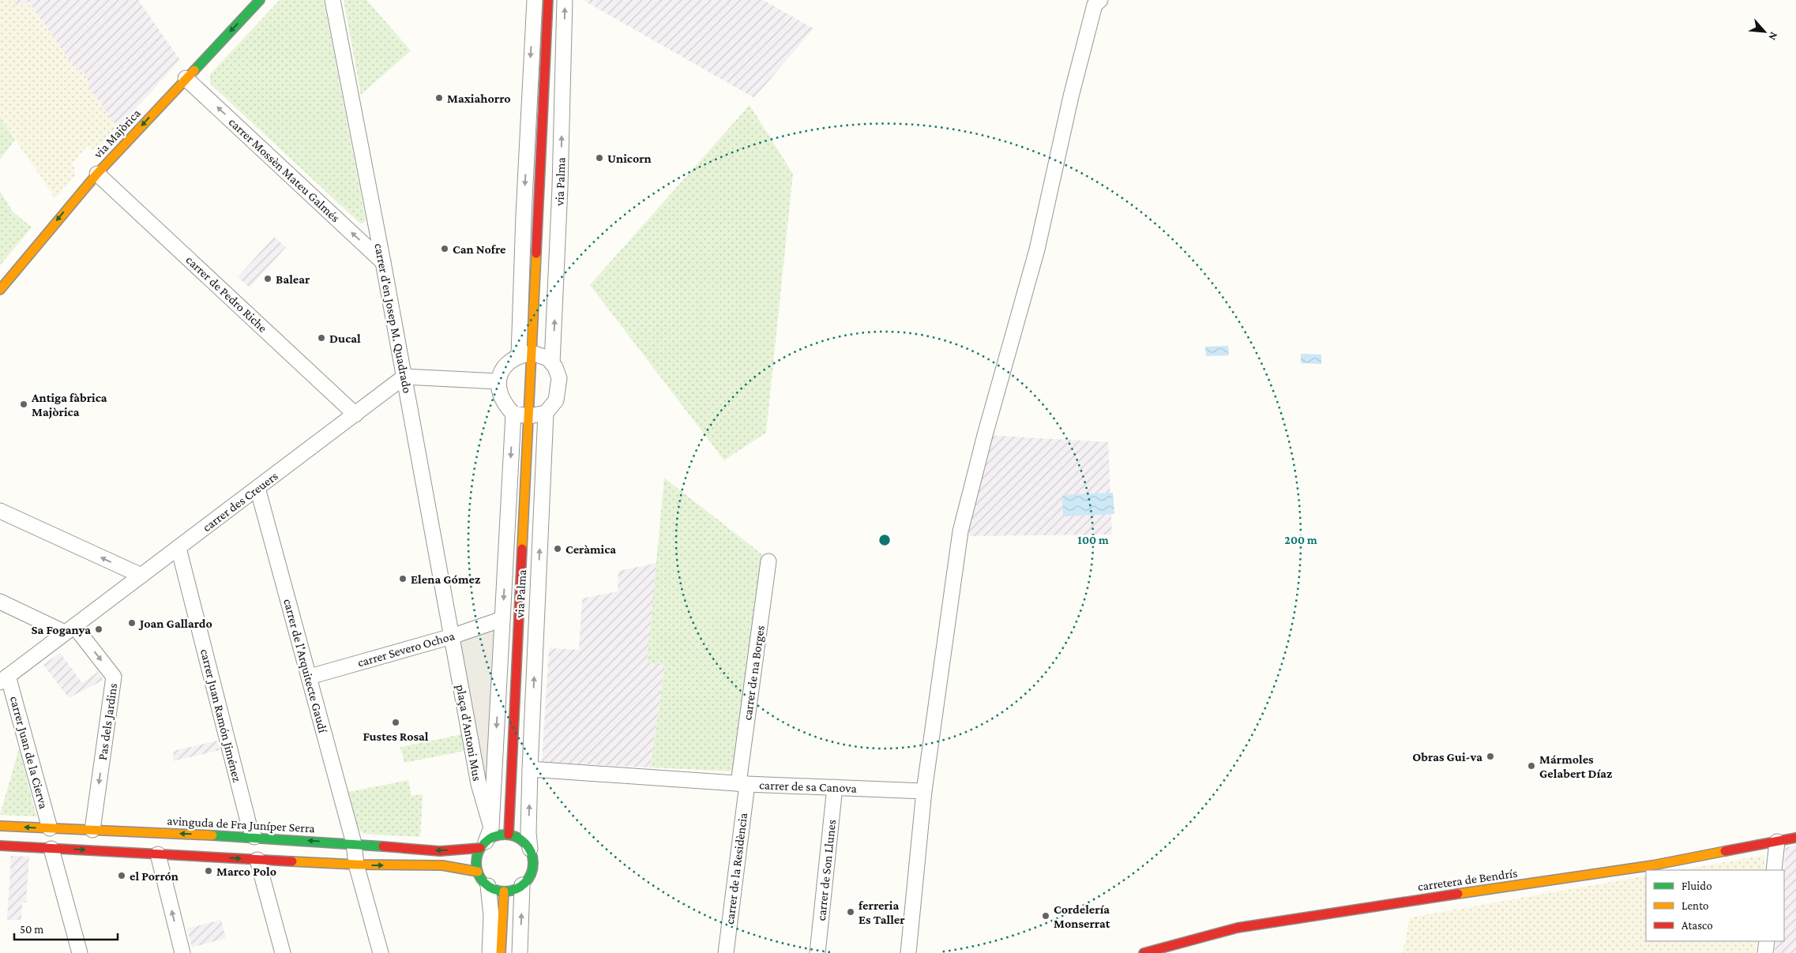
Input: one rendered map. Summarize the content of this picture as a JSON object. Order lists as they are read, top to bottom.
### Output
{
  "streets": {
    "main road": [
      "via Majòrica",
      "via Palma",
      "avinguda de Fra Juníper Serra",
      "carretera de Bendrís"
    ],
    "street": [
      "carrer Mossèn Mateu Galmés",
      "carrer de Pedro Riche",
      "carrer d'en Josep M. Quadrado",
      "carrer des Creuers",
      "carrer Severo Ochoa",
      "carrer de l'Arquitecte Gaudí",
      "carrer de na Borges",
      "carrer Juan Ramón Jiménez",
      "Pas dels Jardins",
      "plaça d'Antoni Mus",
      "carrer Juan de la Cierva",
      "carrer de sa Canova",
      "carrer de la Residència",
      "carrer de Son Llunes"
    ]
  },
  "crossings": [
    ["via Majòrica", "carrer Mossèn Mateu Galmés"],
    ["via Majòrica", "carrer de Pedro Riche"],
    ["carrer Mossèn Mateu Galmés", "carrer d'en Josep M. Quadrado"],
    ["via Palma", "carrer Severo Ochoa"],
    ["via Palma", "plaça d'Antoni Mus"],
    ["via Palma", "carrer de sa Canova"],
    ["via Palma", "avinguda de Fra Juníper Serra"],
    ["carrer de Pedro Riche", "carrer des Creuers"],
    ["carrer d'en Josep M. Quadrado", "carrer des Creuers"],
    ["carrer d'en Josep M. Quadrado", "carrer Severo Ochoa"],
    ["carrer d'en Josep M. Quadrado", "plaça d'Antoni Mus"],
    ["carrer des Creuers", "carrer de l'Arquitecte Gaudí"],
    ["carrer des Creuers", "carrer Juan Ramón Jiménez"],
    ["carrer des Creuers", "Pas dels Jardins"],
    ["carrer des Creuers", "carrer Juan de la Cierva"],
    ["carrer Severo Ochoa", "carrer de l'Arquitecte Gaudí"],
    ["carrer Severo Ochoa", "plaça d'Antoni Mus"],
    ["carrer de l'Arquitecte Gaudí", "avinguda de Fra Juníper Serra"],
    ["carrer de na Borges", "carrer de sa Canova"],
    ["carrer de na Borges", "carrer de la Residència"],
    ["carrer Juan Ramón Jiménez", "avinguda de Fra Juníper Serra"],
    ["Pas dels Jardins", "avinguda de Fra Juníper Serra"],
    ["carrer Juan de la Cierva", "avinguda de Fra Juníper Serra"],
    ["carrer de sa Canova", "carrer de la Residència"],
    ["carrer de sa Canova", "carrer de Son Llunes"]
  ],
  "one_way": ["via Majòrica", "carrer Mossèn Mateu Galmés", "Pas dels Jardins"],
  "places": [
    "Maxiahorro",
    "Unicorn",
    "Can Nofre",
    "Balear",
    "Ducal",
    "Antiga fàbrica Majòrica",
    "Ceràmica",
    "Elena Gómez",
    "Joan Gallardo",
    "Sa Foganya",
    "Fustes Rosal",
    "Obras Gui-va",
    "Mármoles Gelabert Díaz",
    "Marco Polo",
    "el Porrón",
    "ferreria Es Taller",
    "Cordelería Monserrat"
  ],
  "legend": ["Fluido", "Lento", "Atasco"],
  "scale_bar": "50 m",
  "north": "bottom right",
  "rings": ["100 m", "200 m"]
}
